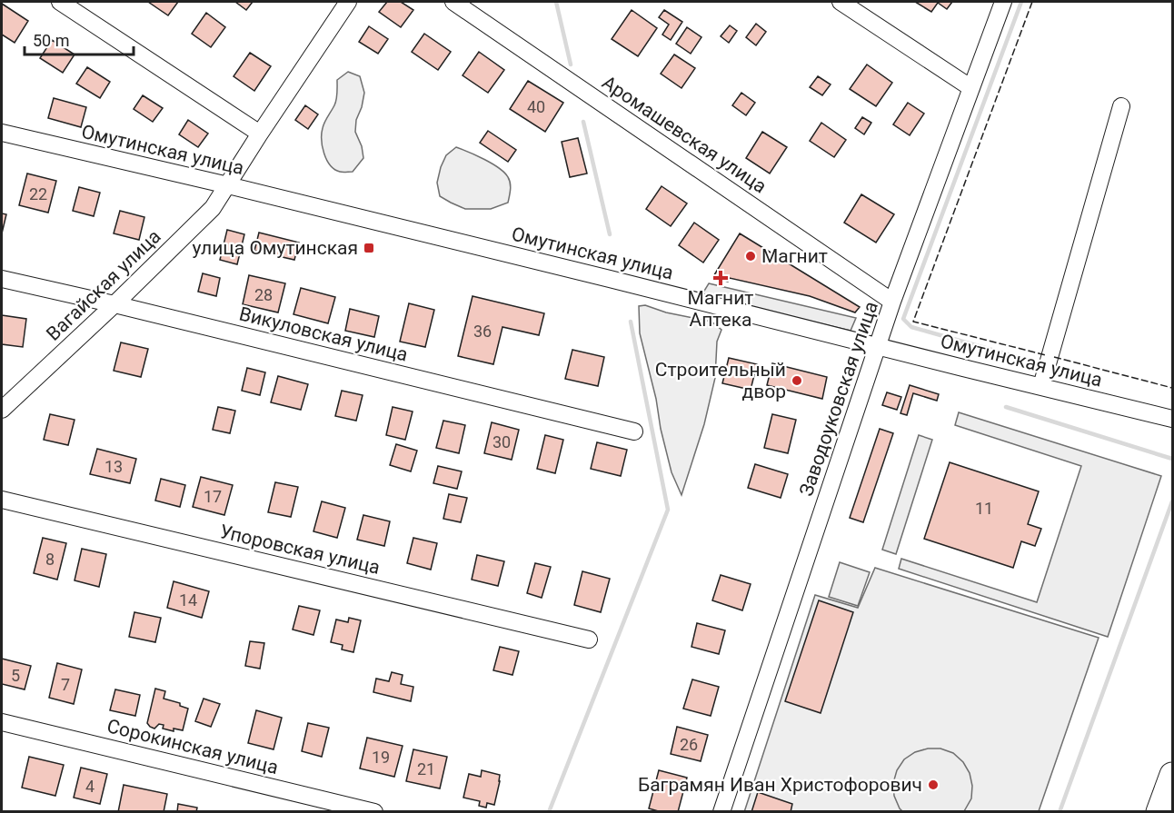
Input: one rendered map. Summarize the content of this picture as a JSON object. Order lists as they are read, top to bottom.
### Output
{
  "streets": {
    "street": [
      "Аромашевская улица",
      "Омутинская улица",
      "Вагайская улица",
      "Викуловская улица",
      "Заводоуковская улица",
      "Упоровская улица",
      "Сорокинская улица"
    ]
  },
  "crossings": [
    ["Аромашевская улица", "Заводоуковская улица"],
    ["Омутинская улица", "Вагайская улица"],
    ["Омутинская улица", "Заводоуковская улица"],
    ["Вагайская улица", "Викуловская улица"]
  ],
  "places": {
    "transit": ["улица Омутинская"],
    "other": ["Магнит", "Строительный двор", "Баграмян Иван Христофорович"],
    "health": ["Магнит Аптека"]
  },
  "house_numbers": [
    "40",
    "22",
    "28",
    "36",
    "30",
    "13",
    "17",
    "11",
    "8",
    "14",
    "5",
    "7",
    "26",
    "19",
    "21",
    "4"
  ],
  "scale_bar": "50 m"
}
